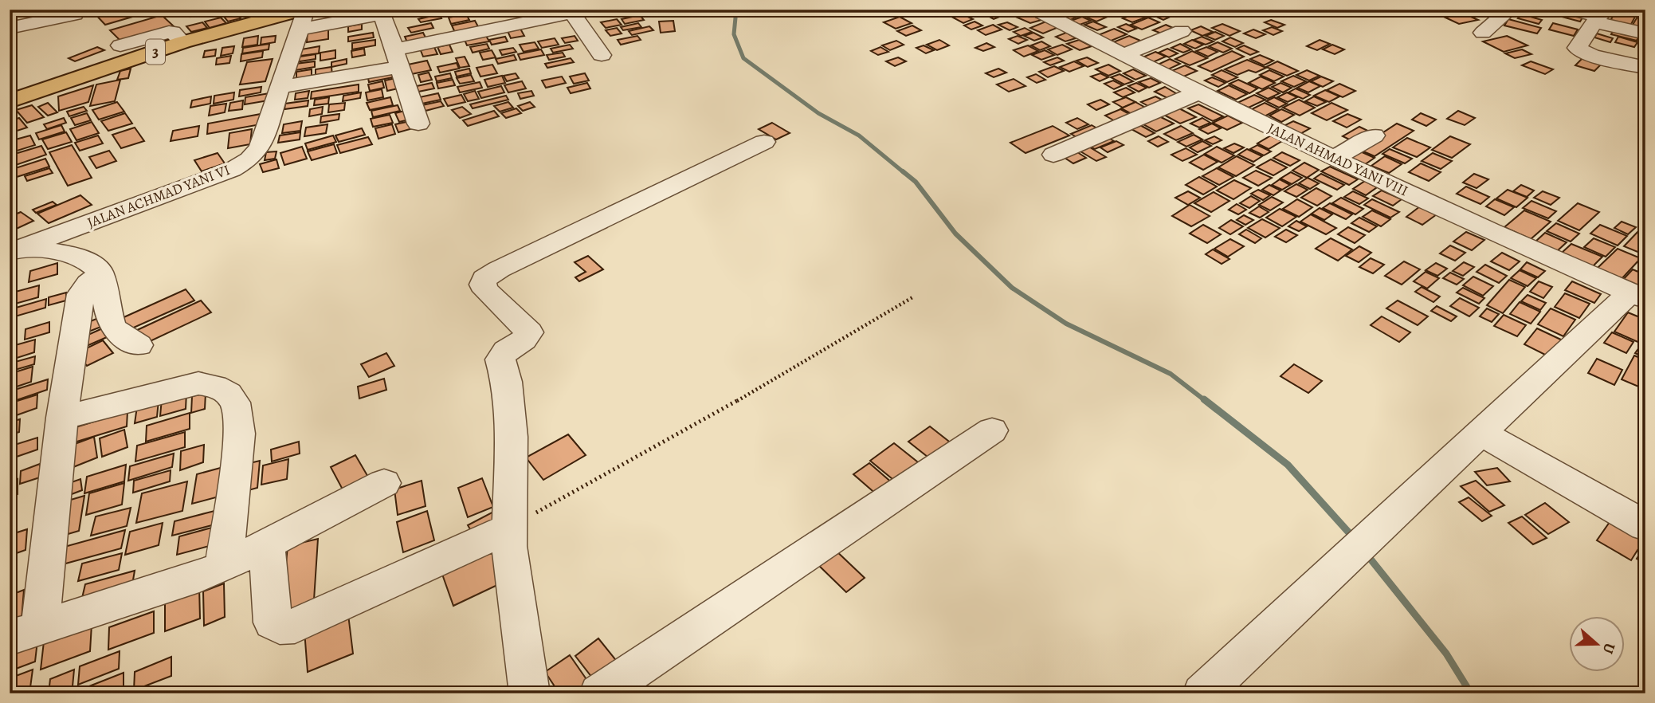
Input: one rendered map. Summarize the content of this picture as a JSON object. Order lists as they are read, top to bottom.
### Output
{
  "streets": {
    "highway": ["3"],
    "street": ["JALAN AHMAD YANI VIII", "JALAN ACHMAD YANI VI"]
  },
  "crossings": [
    ["3", "JALAN ACHMAD YANI VI"]
  ],
  "north": "right"
}
